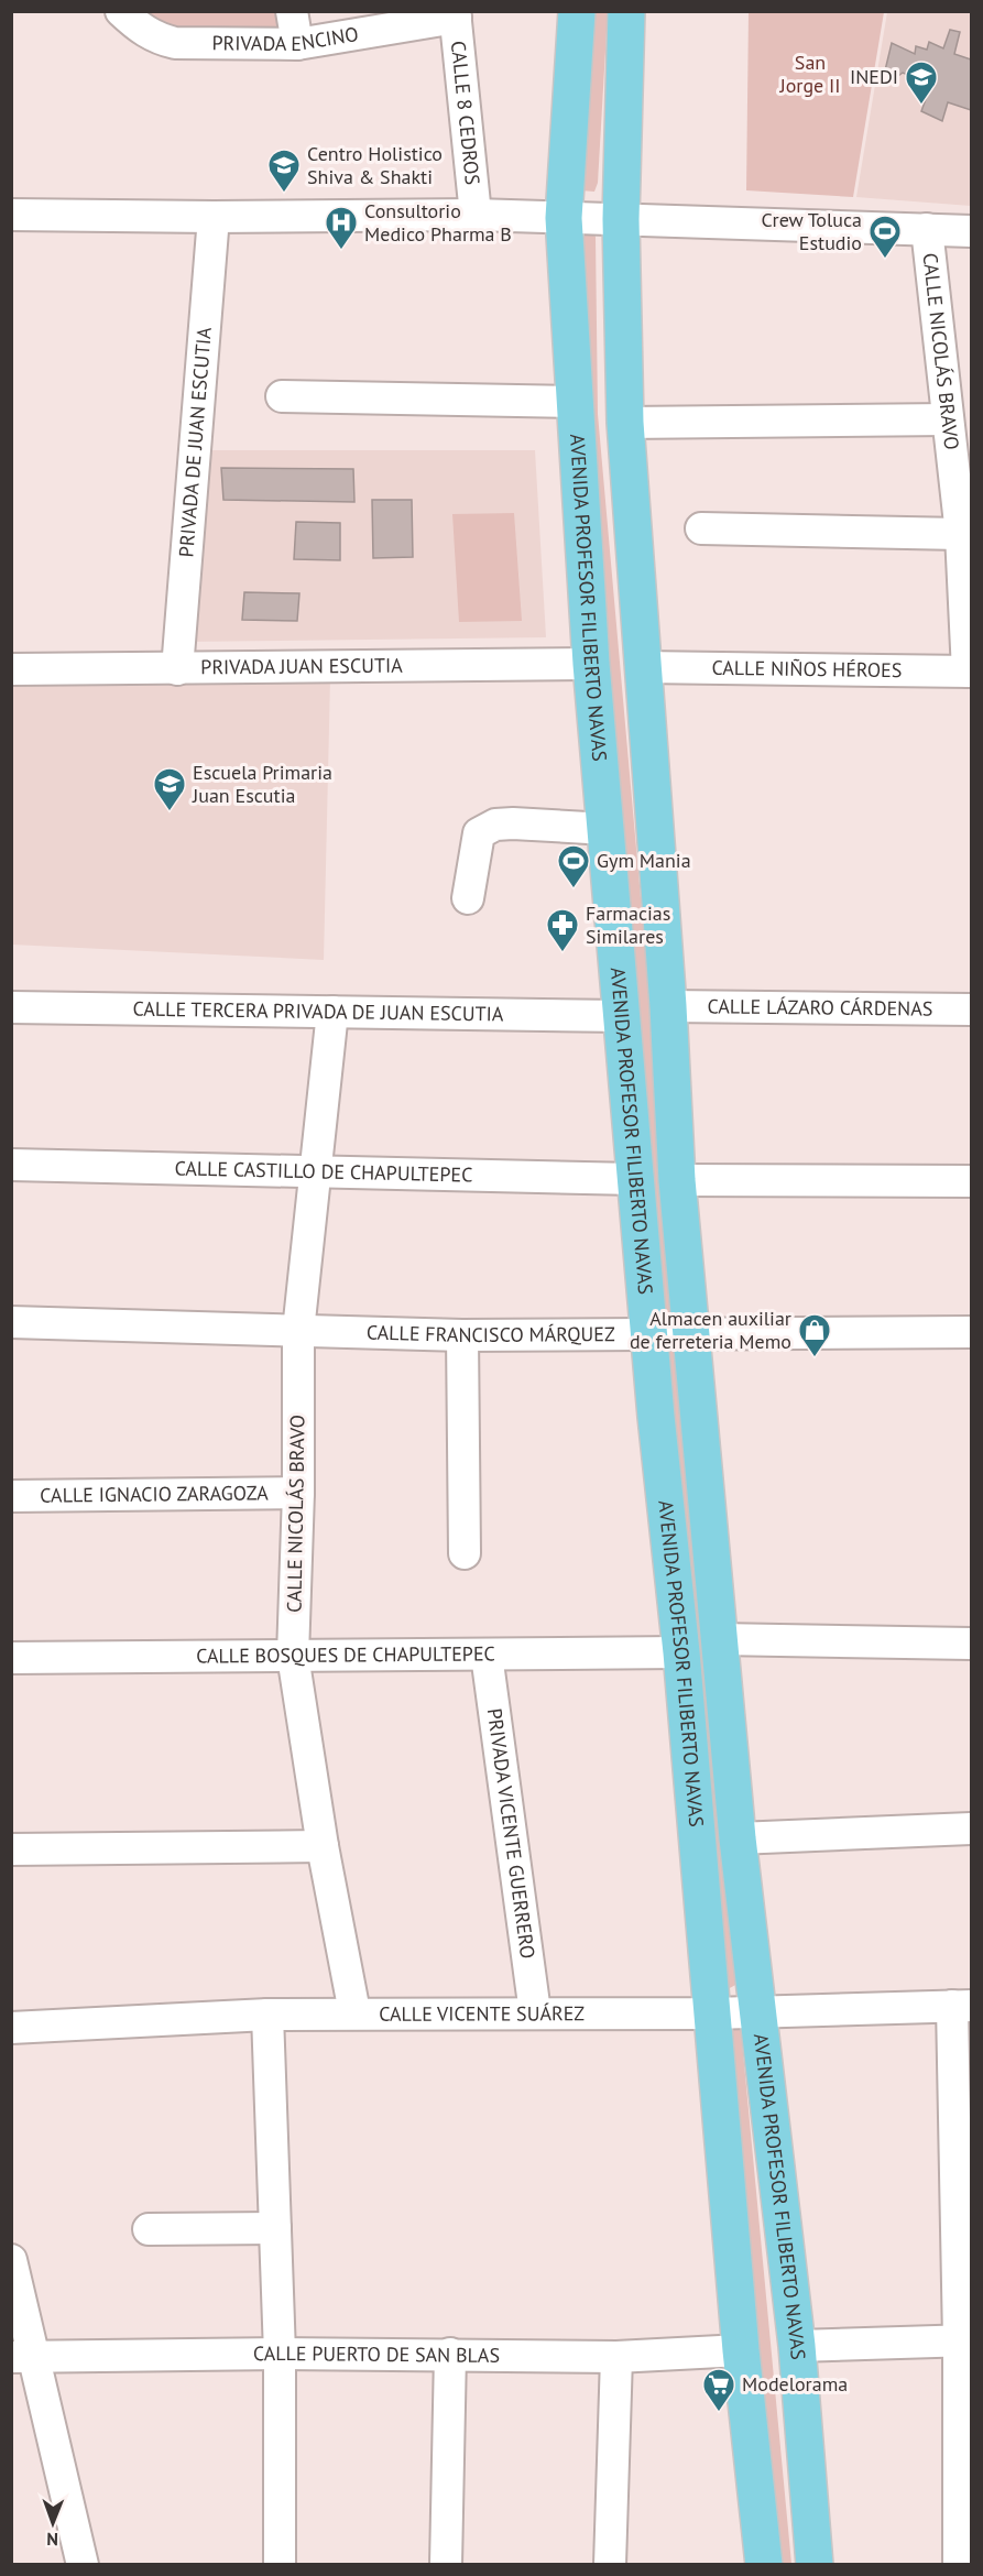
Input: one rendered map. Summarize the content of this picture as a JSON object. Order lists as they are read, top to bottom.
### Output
{
  "streets": {
    "main road": ["AVENIDA PROFESOR FILIBERTO NAVAS"],
    "street": [
      "PRIVADA ENCINO",
      "CALLE 8 CEDROS",
      "CALLE NICOLÁS BRAVO",
      "PRIVADA DE JUAN ESCUTIA",
      "PRIVADA JUAN ESCUTIA",
      "CALLE NIÑOS HÉROES",
      "CALLE LÁZARO CÁRDENAS",
      "CALLE TERCERA PRIVADA DE JUAN ESCUTIA",
      "CALLE CASTILLO DE CHAPULTEPEC",
      "CALLE FRANCISCO MÁRQUEZ",
      "CALLE IGNACIO ZARAGOZA",
      "CALLE BOSQUES DE CHAPULTEPEC",
      "PRIVADA VICENTE GUERRERO",
      "CALLE VICENTE SUÁREZ",
      "CALLE PUERTO DE SAN BLAS"
    ]
  },
  "crossings": [
    ["PRIVADA ENCINO", "CALLE 8 CEDROS"],
    ["CALLE NICOLÁS BRAVO", "CALLE NIÑOS HÉROES"],
    ["CALLE NICOLÁS BRAVO", "CALLE TERCERA PRIVADA DE JUAN ESCUTIA"],
    ["CALLE NICOLÁS BRAVO", "CALLE CASTILLO DE CHAPULTEPEC"],
    ["CALLE NICOLÁS BRAVO", "CALLE FRANCISCO MÁRQUEZ"],
    ["CALLE NICOLÁS BRAVO", "CALLE IGNACIO ZARAGOZA"],
    ["CALLE NICOLÁS BRAVO", "CALLE BOSQUES DE CHAPULTEPEC"],
    ["CALLE NICOLÁS BRAVO", "CALLE VICENTE SUÁREZ"],
    ["PRIVADA DE JUAN ESCUTIA", "PRIVADA JUAN ESCUTIA"],
    ["AVENIDA PROFESOR FILIBERTO NAVAS", "PRIVADA JUAN ESCUTIA"],
    ["AVENIDA PROFESOR FILIBERTO NAVAS", "CALLE NIÑOS HÉROES"],
    ["AVENIDA PROFESOR FILIBERTO NAVAS", "CALLE LÁZARO CÁRDENAS"],
    ["AVENIDA PROFESOR FILIBERTO NAVAS", "CALLE TERCERA PRIVADA DE JUAN ESCUTIA"],
    ["AVENIDA PROFESOR FILIBERTO NAVAS", "CALLE CASTILLO DE CHAPULTEPEC"],
    ["AVENIDA PROFESOR FILIBERTO NAVAS", "CALLE FRANCISCO MÁRQUEZ"],
    ["AVENIDA PROFESOR FILIBERTO NAVAS", "CALLE BOSQUES DE CHAPULTEPEC"],
    ["AVENIDA PROFESOR FILIBERTO NAVAS", "CALLE VICENTE SUÁREZ"],
    ["AVENIDA PROFESOR FILIBERTO NAVAS", "CALLE PUERTO DE SAN BLAS"],
    ["CALLE BOSQUES DE CHAPULTEPEC", "PRIVADA VICENTE GUERRERO"],
    ["PRIVADA VICENTE GUERRERO", "CALLE VICENTE SUÁREZ"]
  ],
  "parks": ["San Jorge II"],
  "places": {
    "school or university": ["INEDI", "Centro Holistico Shiva & Shakti", "Escuela Primaria Juan Escutia"],
    "hospital": ["Consultorio Medico Pharma B"],
    "sports": ["Crew Toluca Estudio", "Gym Mania"],
    "pharmacy": ["Farmacias Similares"],
    "shop": ["Almacen auxiliar de ferreteria Memo"],
    "supermarket": ["Modelorama"]
  },
  "north": "bottom"
}
